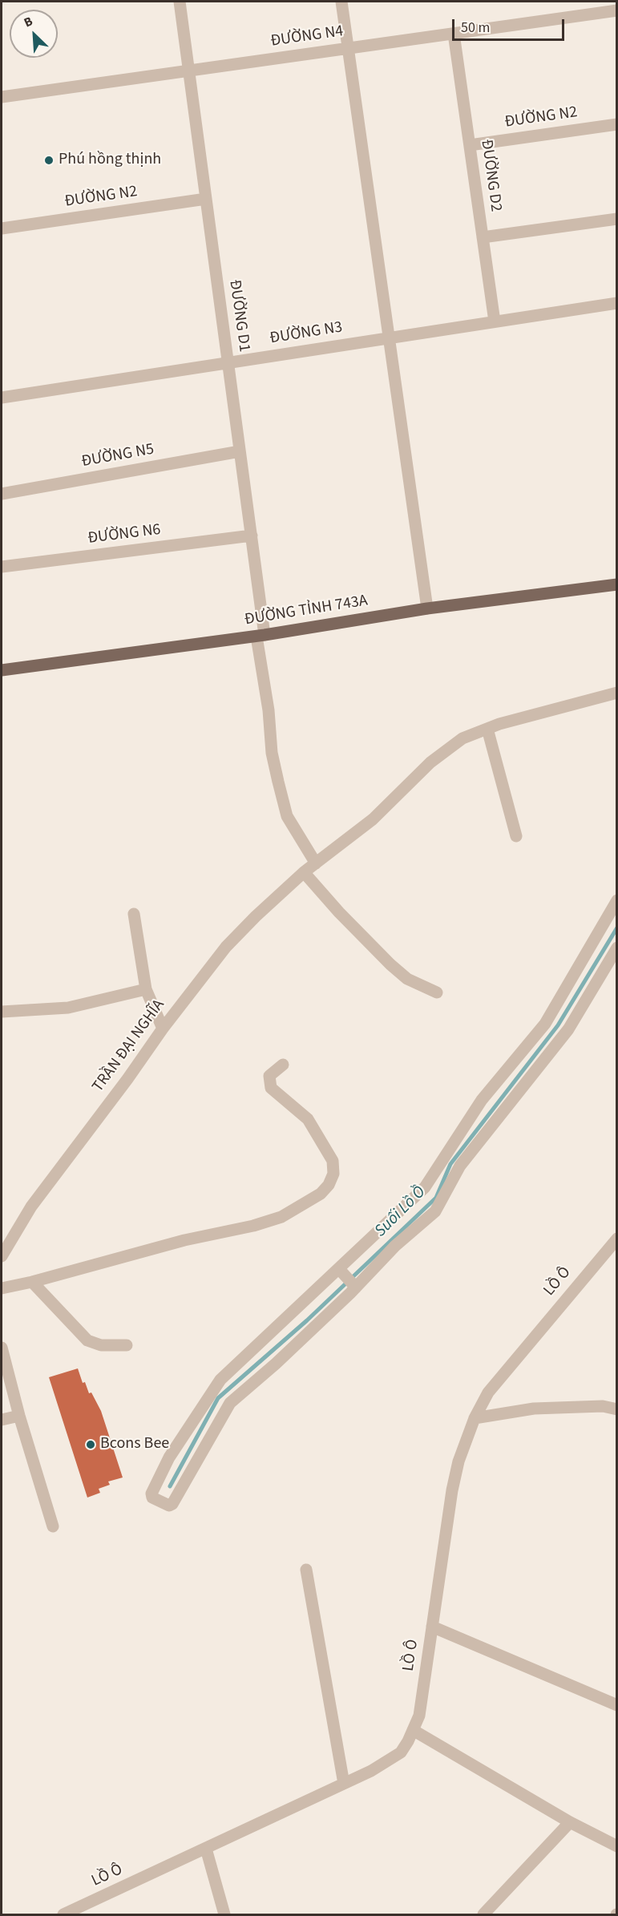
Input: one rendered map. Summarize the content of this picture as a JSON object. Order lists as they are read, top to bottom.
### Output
{
  "streets": {
    "main road": ["ĐƯỜNG TỈNH 743A"],
    "street": [
      "ĐƯỜNG N4",
      "ĐƯỜNG N2",
      "ĐƯỜNG D2",
      "ĐƯỜNG D1",
      "ĐƯỜNG N3",
      "ĐƯỜNG N5",
      "ĐƯỜNG N6",
      "TRẦN ĐẠI NGHĨA",
      "LỒ Ô"
    ]
  },
  "crossings": [
    ["ĐƯỜNG N4", "ĐƯỜNG D2"],
    ["ĐƯỜNG N4", "ĐƯỜNG D1"],
    ["ĐƯỜNG N2", "ĐƯỜNG D2"],
    ["ĐƯỜNG N2", "ĐƯỜNG D1"],
    ["ĐƯỜNG D2", "ĐƯỜNG N3"],
    ["ĐƯỜNG D1", "ĐƯỜNG N3"],
    ["ĐƯỜNG D1", "ĐƯỜNG N5"],
    ["ĐƯỜNG D1", "ĐƯỜNG N6"],
    ["ĐƯỜNG D1", "ĐƯỜNG TỈNH 743A"]
  ],
  "water": ["Suối Lồ Ồ"],
  "places": ["Phú hồng thịnh", "Bcons Bee"],
  "scale_bar": "50 m",
  "north": "top left"
}
